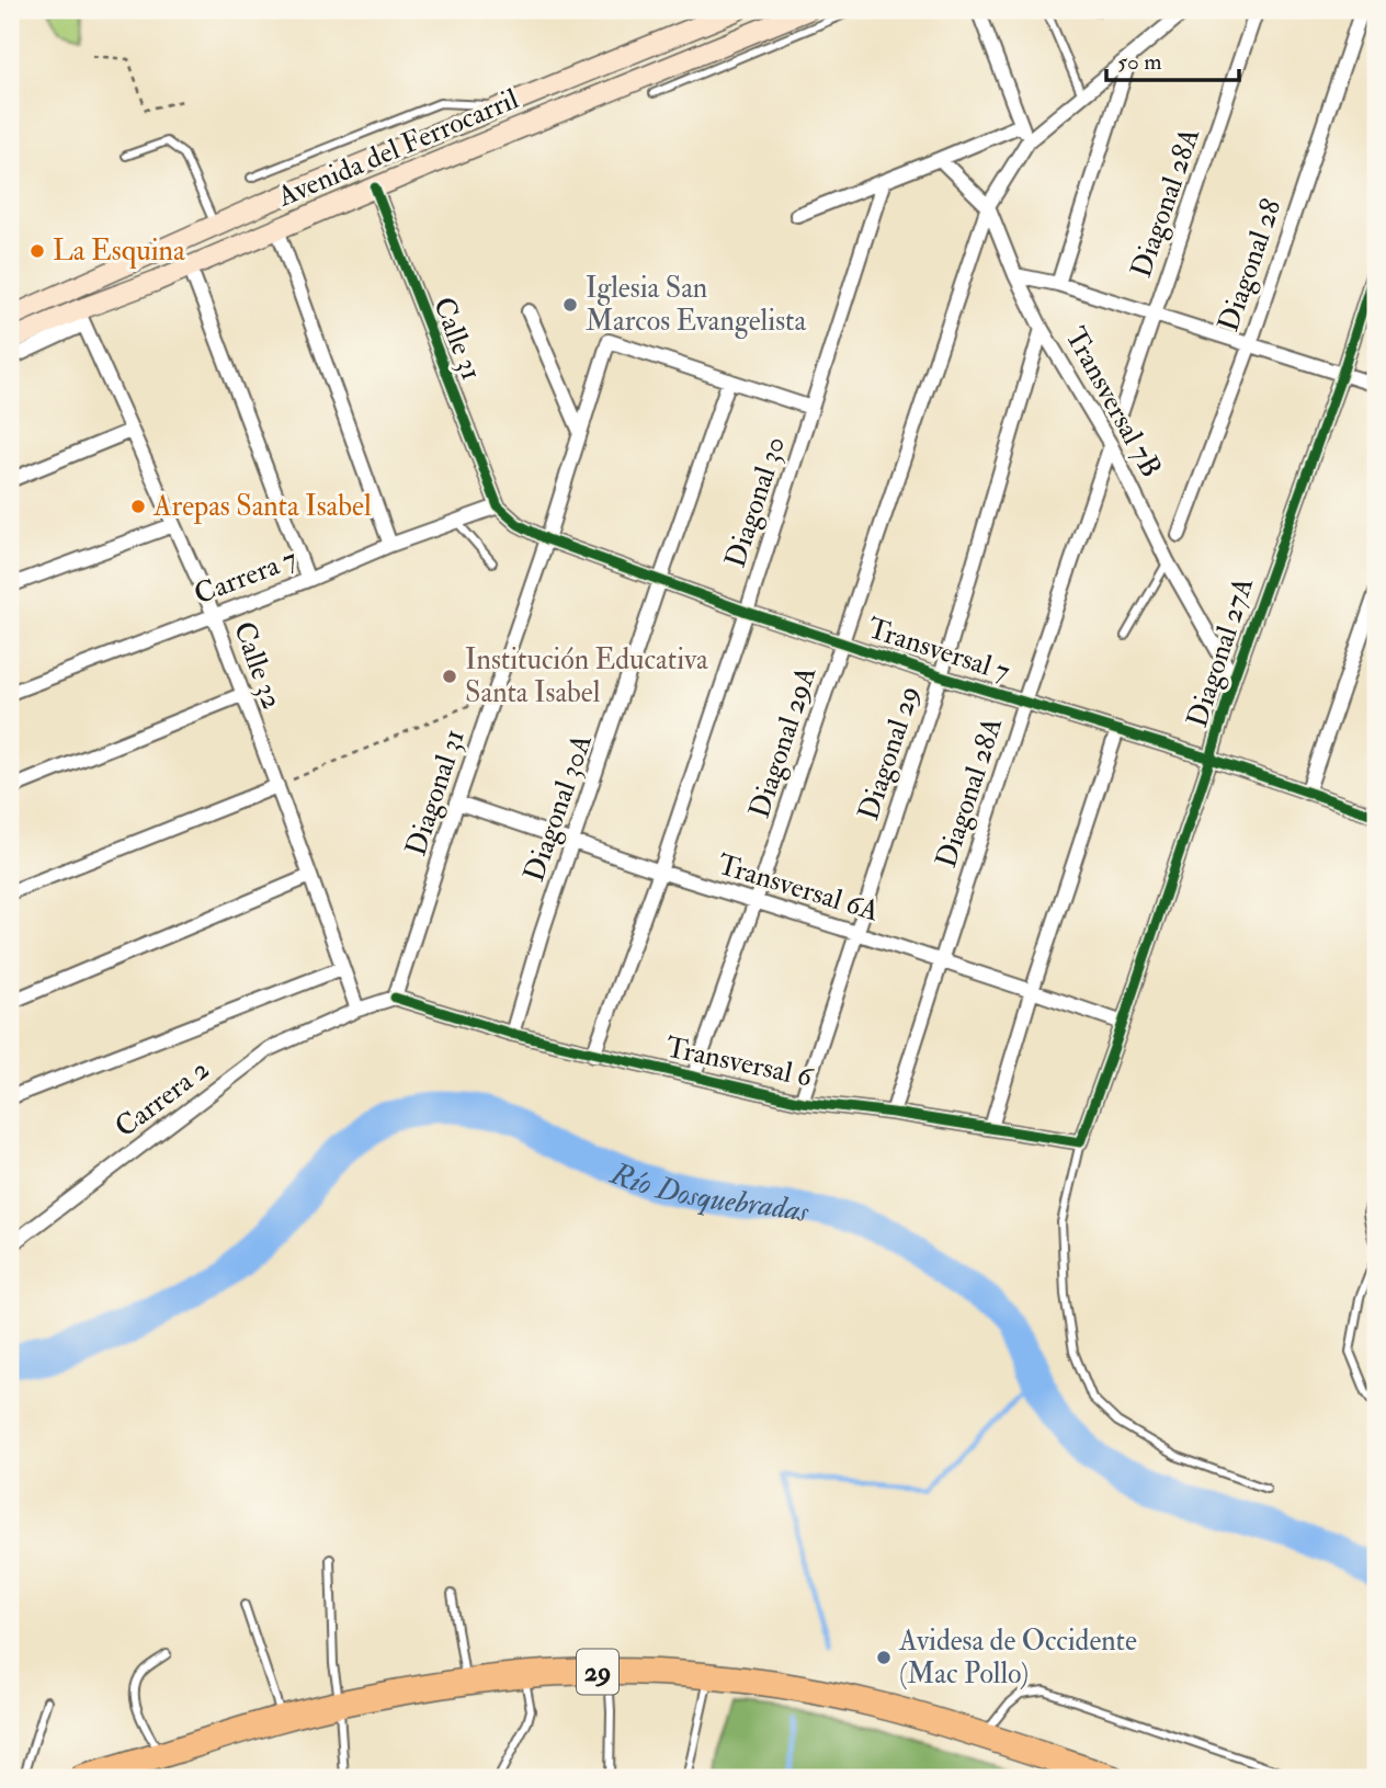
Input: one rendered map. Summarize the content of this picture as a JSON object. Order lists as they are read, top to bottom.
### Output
{
  "streets": {
    "highway": ["29"],
    "main road": ["Avenida del Ferrocarril"],
    "street": [
      "Diagonal 28A",
      "Diagonal 28",
      "Calle 31",
      "Transversal 7B",
      "Diagonal 30",
      "Carrera 7",
      "Transversal 7",
      "Diagonal 27A",
      "Calle 32",
      "Diagonal 29A",
      "Diagonal 29",
      "Diagonal 31",
      "Diagonal 30A",
      "Transversal 6A",
      "Transversal 6",
      "Carrera 2"
    ]
  },
  "crossings": [
    ["Avenida del Ferrocarril", "Calle 31"],
    ["Avenida del Ferrocarril", "Calle 32"],
    ["Diagonal 28A", "Transversal 7B"],
    ["Diagonal 28A", "Transversal 7"],
    ["Diagonal 28A", "Transversal 6A"],
    ["Diagonal 28A", "Transversal 6"],
    ["Calle 31", "Carrera 7"],
    ["Calle 31", "Transversal 7"],
    ["Transversal 7B", "Diagonal 27A"],
    ["Transversal 7B", "Diagonal 29A"],
    ["Transversal 7B", "Diagonal 29"],
    ["Diagonal 30", "Transversal 7"],
    ["Diagonal 30", "Transversal 6A"],
    ["Diagonal 30", "Transversal 6"],
    ["Carrera 7", "Transversal 7"],
    ["Carrera 7", "Calle 32"],
    ["Transversal 7", "Diagonal 27A"],
    ["Transversal 7", "Diagonal 29A"],
    ["Transversal 7", "Diagonal 29"],
    ["Transversal 7", "Diagonal 31"],
    ["Transversal 7", "Diagonal 30A"],
    ["Diagonal 27A", "Transversal 6A"],
    ["Diagonal 27A", "Transversal 6"],
    ["Calle 32", "Carrera 2"],
    ["Diagonal 29A", "Transversal 6A"],
    ["Diagonal 29A", "Transversal 6"],
    ["Diagonal 29", "Transversal 6A"],
    ["Diagonal 29", "Transversal 6"],
    ["Diagonal 31", "Diagonal 30A"],
    ["Diagonal 31", "Transversal 6A"],
    ["Diagonal 31", "Transversal 6"],
    ["Diagonal 30A", "Transversal 6A"],
    ["Diagonal 30A", "Transversal 6"]
  ],
  "water": ["Río Dosquebradas"],
  "places": [
    "La Esquina",
    "Iglesia San Marcos Evangelista",
    "Arepas Santa Isabel",
    "Institución Educativa Santa Isabel",
    "Avidesa de Occidente (Mac Pollo)"
  ],
  "scale_bar": "50 m"
}
